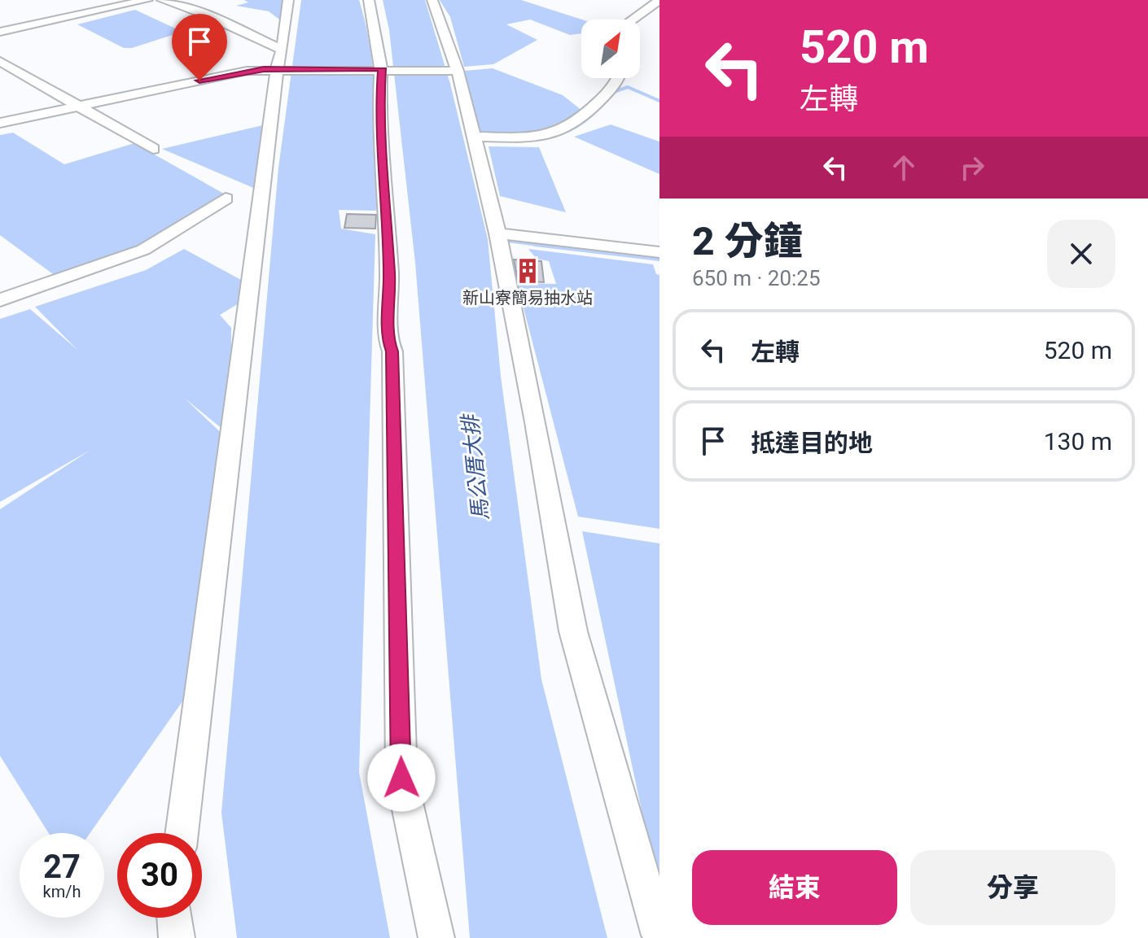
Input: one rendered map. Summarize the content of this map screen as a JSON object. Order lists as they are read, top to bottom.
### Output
{
  "water": ["馬公厝大排"],
  "places": {
    "building": ["新山寮簡易抽水站"]
  },
  "north": "top right",
  "page": {
    "turn": ["520 m", "左轉"],
    "heading": ["2 分鐘", "650 m · 20:25"],
    "list": [
      {
        "name": "左轉",
        "value": "520 m"
      },
      {
        "name": "抵達目的地",
        "value": "130 m"
      }
    ],
    "speed": "27 km/h",
    "limit": "30",
    "buttons": ["結束", "分享"]
  }
}
